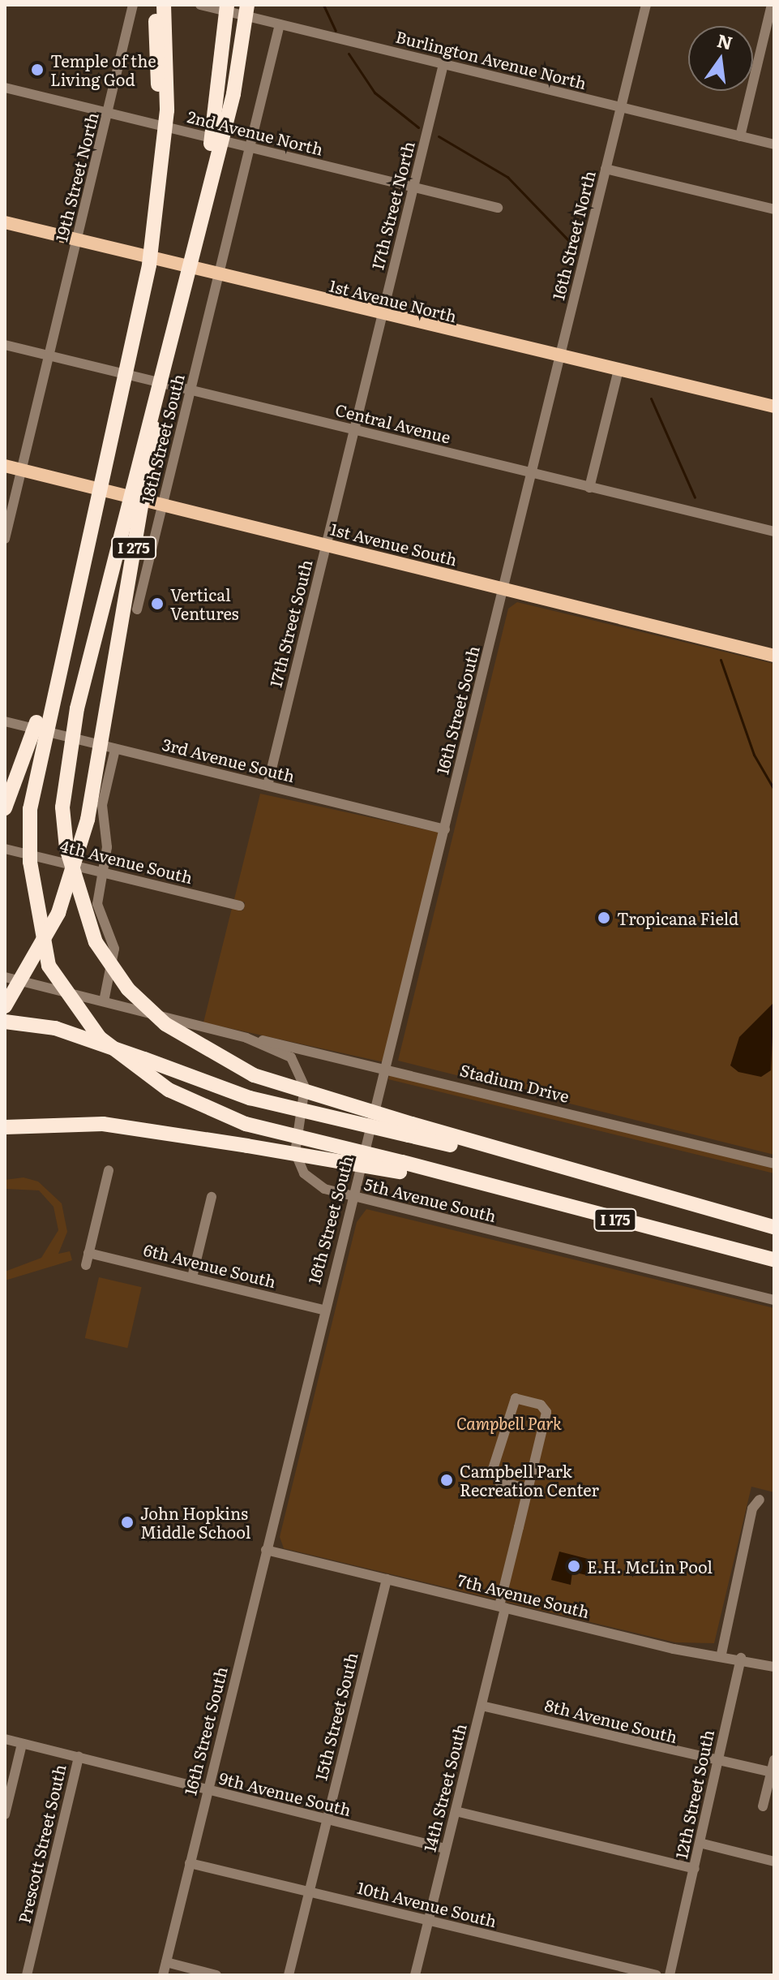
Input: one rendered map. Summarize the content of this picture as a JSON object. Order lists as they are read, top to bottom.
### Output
{
  "streets": {
    "highway": ["I 275", "I 175"],
    "main road": ["1st Avenue North", "1st Avenue South"],
    "street": [
      "Burlington Avenue North",
      "2nd Avenue North",
      "19th Street North",
      "17th Street North",
      "16th Street North",
      "Central Avenue",
      "18th Street South",
      "17th Street South",
      "16th Street South",
      "3rd Avenue South",
      "4th Avenue South",
      "Stadium Drive",
      "5th Avenue South",
      "6th Avenue South",
      "7th Avenue South",
      "15th Street South",
      "8th Avenue South",
      "14th Street South",
      "9th Avenue South",
      "12th Street South",
      "Prescott Street South",
      "10th Avenue South"
    ]
  },
  "crossings": [
    ["Burlington Avenue North", "17th Street North"],
    ["Burlington Avenue North", "16th Street North"],
    ["Burlington Avenue North", "18th Street South"],
    ["2nd Avenue North", "19th Street North"],
    ["2nd Avenue North", "17th Street North"],
    ["2nd Avenue North", "18th Street South"],
    ["19th Street North", "1st Avenue North"],
    ["19th Street North", "Central Avenue"],
    ["19th Street North", "1st Avenue South"],
    ["17th Street North", "1st Avenue North"],
    ["17th Street North", "Central Avenue"],
    ["17th Street North", "17th Street South"],
    ["16th Street North", "1st Avenue North"],
    ["16th Street North", "Central Avenue"],
    ["16th Street North", "16th Street South"],
    ["1st Avenue North", "18th Street South"],
    ["Central Avenue", "18th Street South"],
    ["Central Avenue", "17th Street South"],
    ["Central Avenue", "16th Street South"],
    ["18th Street South", "1st Avenue South"],
    ["1st Avenue South", "17th Street South"],
    ["1st Avenue South", "16th Street South"],
    ["17th Street South", "3rd Avenue South"],
    ["16th Street South", "3rd Avenue South"],
    ["16th Street South", "Stadium Drive"],
    ["16th Street South", "5th Avenue South"],
    ["16th Street South", "6th Avenue South"],
    ["16th Street South", "7th Avenue South"],
    ["16th Street South", "9th Avenue South"],
    ["16th Street South", "10th Avenue South"],
    ["Stadium Drive", "5th Avenue South"],
    ["7th Avenue South", "15th Street South"],
    ["7th Avenue South", "14th Street South"],
    ["7th Avenue South", "12th Street South"],
    ["15th Street South", "9th Avenue South"],
    ["15th Street South", "10th Avenue South"],
    ["8th Avenue South", "14th Street South"],
    ["8th Avenue South", "12th Street South"],
    ["14th Street South", "9th Avenue South"],
    ["14th Street South", "10th Avenue South"],
    ["9th Avenue South", "Prescott Street South"]
  ],
  "parks": ["Campbell Park"],
  "places": [
    "Temple of the Living God",
    "Vertical Ventures",
    "Tropicana Field",
    "Campbell Park Recreation Center",
    "John Hopkins Middle School",
    "E.H. McLin Pool"
  ],
  "north": "top"
}
